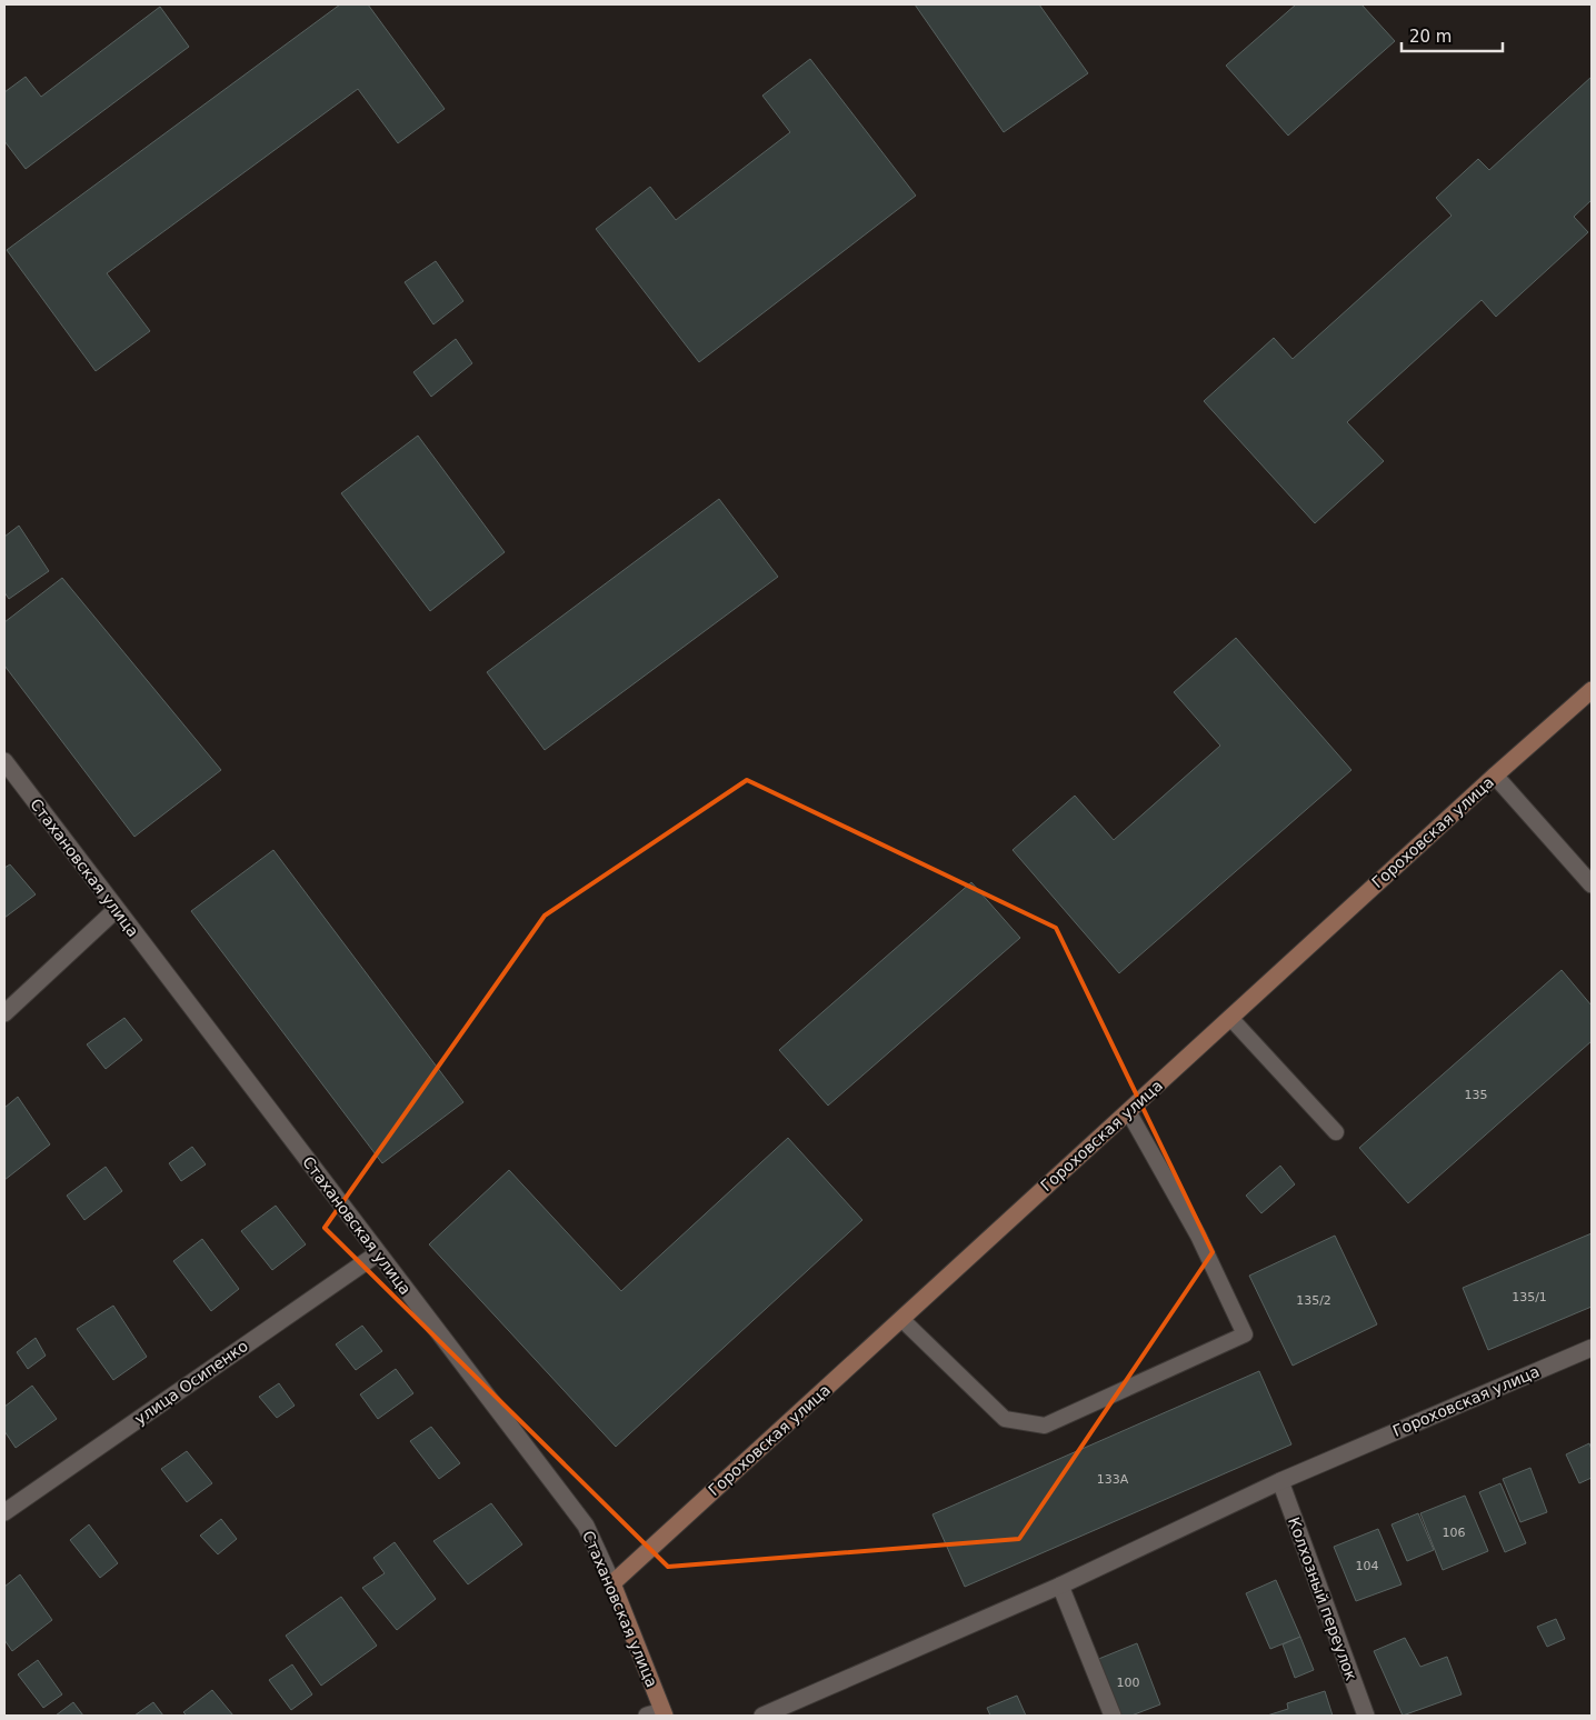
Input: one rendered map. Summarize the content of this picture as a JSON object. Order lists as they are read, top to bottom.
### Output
{
  "streets": {
    "street": [
      "Гороховская улица",
      "Стахановская улица",
      "улица Осипенко",
      "Колхозный переулок"
    ]
  },
  "crossings": [
    ["Гороховская улица", "Стахановская улица"],
    ["Гороховская улица", "Колхозный переулок"],
    ["Стахановская улица", "улица Осипенко"]
  ],
  "house_numbers": [
    "135",
    "135/1",
    "135/2",
    "133А",
    "106",
    "104",
    "100"
  ],
  "scale_bar": "20 m"
}
